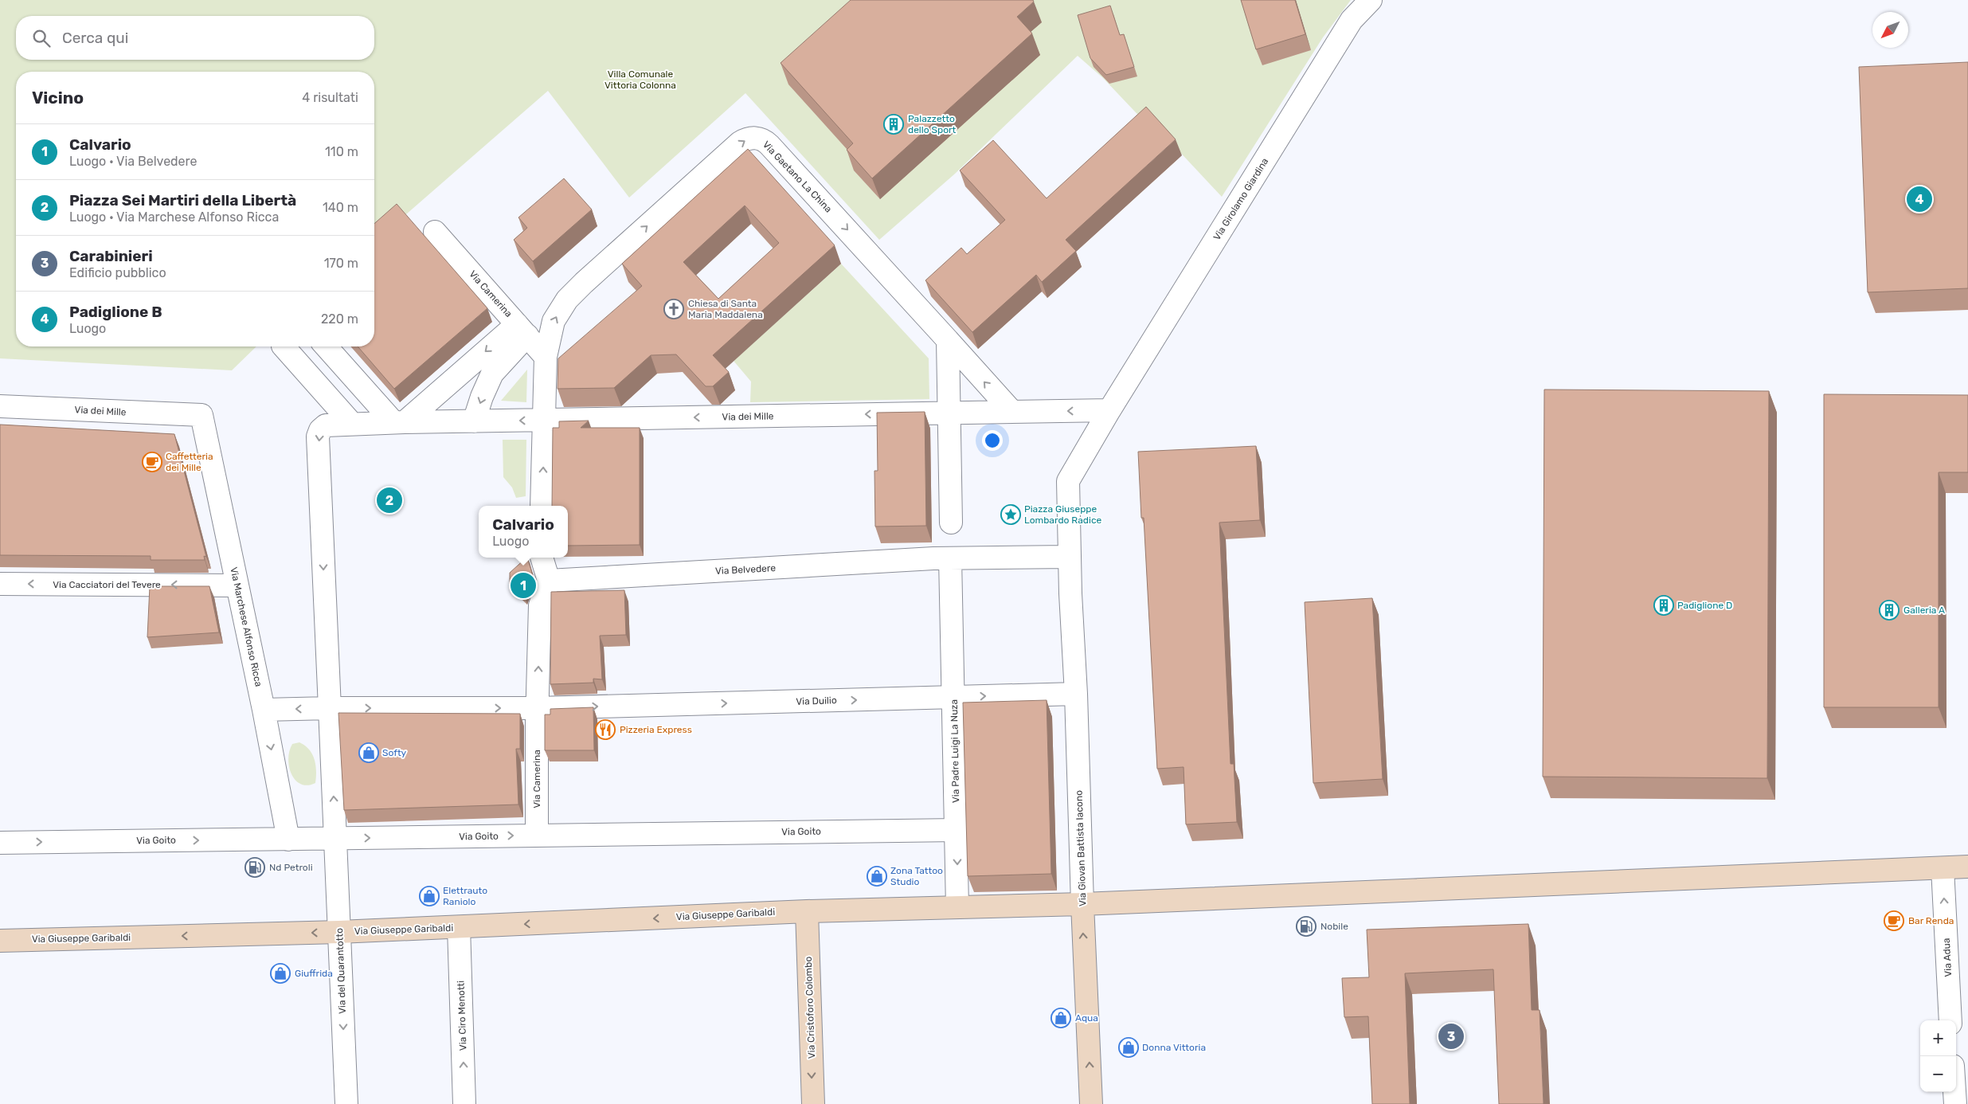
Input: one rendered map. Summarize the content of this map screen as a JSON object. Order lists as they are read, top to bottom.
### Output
{
  "streets": {
    "main road": ["Via Giovan Battista Iacono", "Via Giuseppe Garibaldi", "Via Cristoforo Colombo"],
    "street": [
      "Via Gaetano La China",
      "Via Girolamo Giardina",
      "Via Camerina",
      "Via dei Mille",
      "Via Belvedere",
      "Via Cacciatori del Tevere",
      "Via Marchese Alfonso Ricca",
      "Via Duilio",
      "Via Padre Luigi La Nuza",
      "Via Goito",
      "Via Adua",
      "Via del Quarantotto",
      "Via Ciro Menotti"
    ]
  },
  "crossings": [
    ["Via Gaetano La China", "Via Camerina"],
    ["Via Girolamo Giardina", "Via dei Mille"],
    ["Via Girolamo Giardina", "Via Belvedere"],
    ["Via Girolamo Giardina", "Via Giovan Battista Iacono"],
    ["Via Camerina", "Via Belvedere"],
    ["Via Camerina", "Via Duilio"],
    ["Via Camerina", "Via Goito"],
    ["Via dei Mille", "Via Marchese Alfonso Ricca"],
    ["Via dei Mille", "Via del Quarantotto"],
    ["Via Belvedere", "Via Padre Luigi La Nuza"],
    ["Via Belvedere", "Via Giovan Battista Iacono"],
    ["Via Cacciatori del Tevere", "Via Marchese Alfonso Ricca"],
    ["Via Marchese Alfonso Ricca", "Via Duilio"],
    ["Via Marchese Alfonso Ricca", "Via Goito"],
    ["Via Duilio", "Via Padre Luigi La Nuza"],
    ["Via Duilio", "Via Giovan Battista Iacono"],
    ["Via Duilio", "Via del Quarantotto"],
    ["Via Padre Luigi La Nuza", "Via Goito"],
    ["Via Padre Luigi La Nuza", "Via Giuseppe Garibaldi"],
    ["Via Goito", "Via del Quarantotto"],
    ["Via Giovan Battista Iacono", "Via Giuseppe Garibaldi"],
    ["Via Giuseppe Garibaldi", "Via Adua"],
    ["Via Giuseppe Garibaldi", "Via del Quarantotto"],
    ["Via Giuseppe Garibaldi", "Via Cristoforo Colombo"],
    ["Via Giuseppe Garibaldi", "Via Ciro Menotti"]
  ],
  "one_way": [
    "Via dei Mille",
    "Via Cacciatori del Tevere",
    "Via Duilio",
    "Via Goito",
    "Via Giovan Battista Iacono",
    "Via Giuseppe Garibaldi",
    "Via Adua",
    "Via Cristoforo Colombo",
    "Via Ciro Menotti"
  ],
  "parks": ["Villa Comunale Vittoria Colonna"],
  "places": {
    "building": ["Palazzetto dello Sport", "Padiglione D", "Galleria A"],
    "church": ["Chiesa di Santa Maria Maddalena"],
    "cafe": ["Caffetteria dei Mille", "Bar Renda"],
    "place": ["Piazza Giuseppe Lombardo Radice"],
    "restaurant": ["Pizzeria Express"],
    "shop": [
      "Softy",
      "Zona Tattoo Studio",
      "Elettrauto Raniolo",
      "Giuffrida",
      "Aqua",
      "Donna Vittoria"
    ],
    "fuel station": ["Nd Petroli", "Nobile"]
  },
  "north": "bottom left",
  "page": {
    "search": "Cerca qui",
    "heading": ["Vicino", "4 risultati"],
    "list": [
      {
        "mark": "1",
        "name": "Calvario",
        "note": "Luogo · Via Belvedere",
        "value": "110 m"
      },
      {
        "mark": "2",
        "name": "Piazza Sei Martiri della Libertà",
        "note": "Luogo · Via Marchese Alfonso Ricca",
        "value": "140 m"
      },
      {
        "mark": "3",
        "name": "Carabinieri",
        "note": "Edificio pubblico",
        "value": "170 m"
      },
      {
        "mark": "4",
        "name": "Padiglione B",
        "note": "Luogo",
        "value": "220 m"
      }
    ],
    "pins": [
      "4",
      "2",
      "1",
      "3"
    ],
    "popup": ["Calvario", "Luogo"],
    "map_buttons": ["+", "−"]
  }
}
